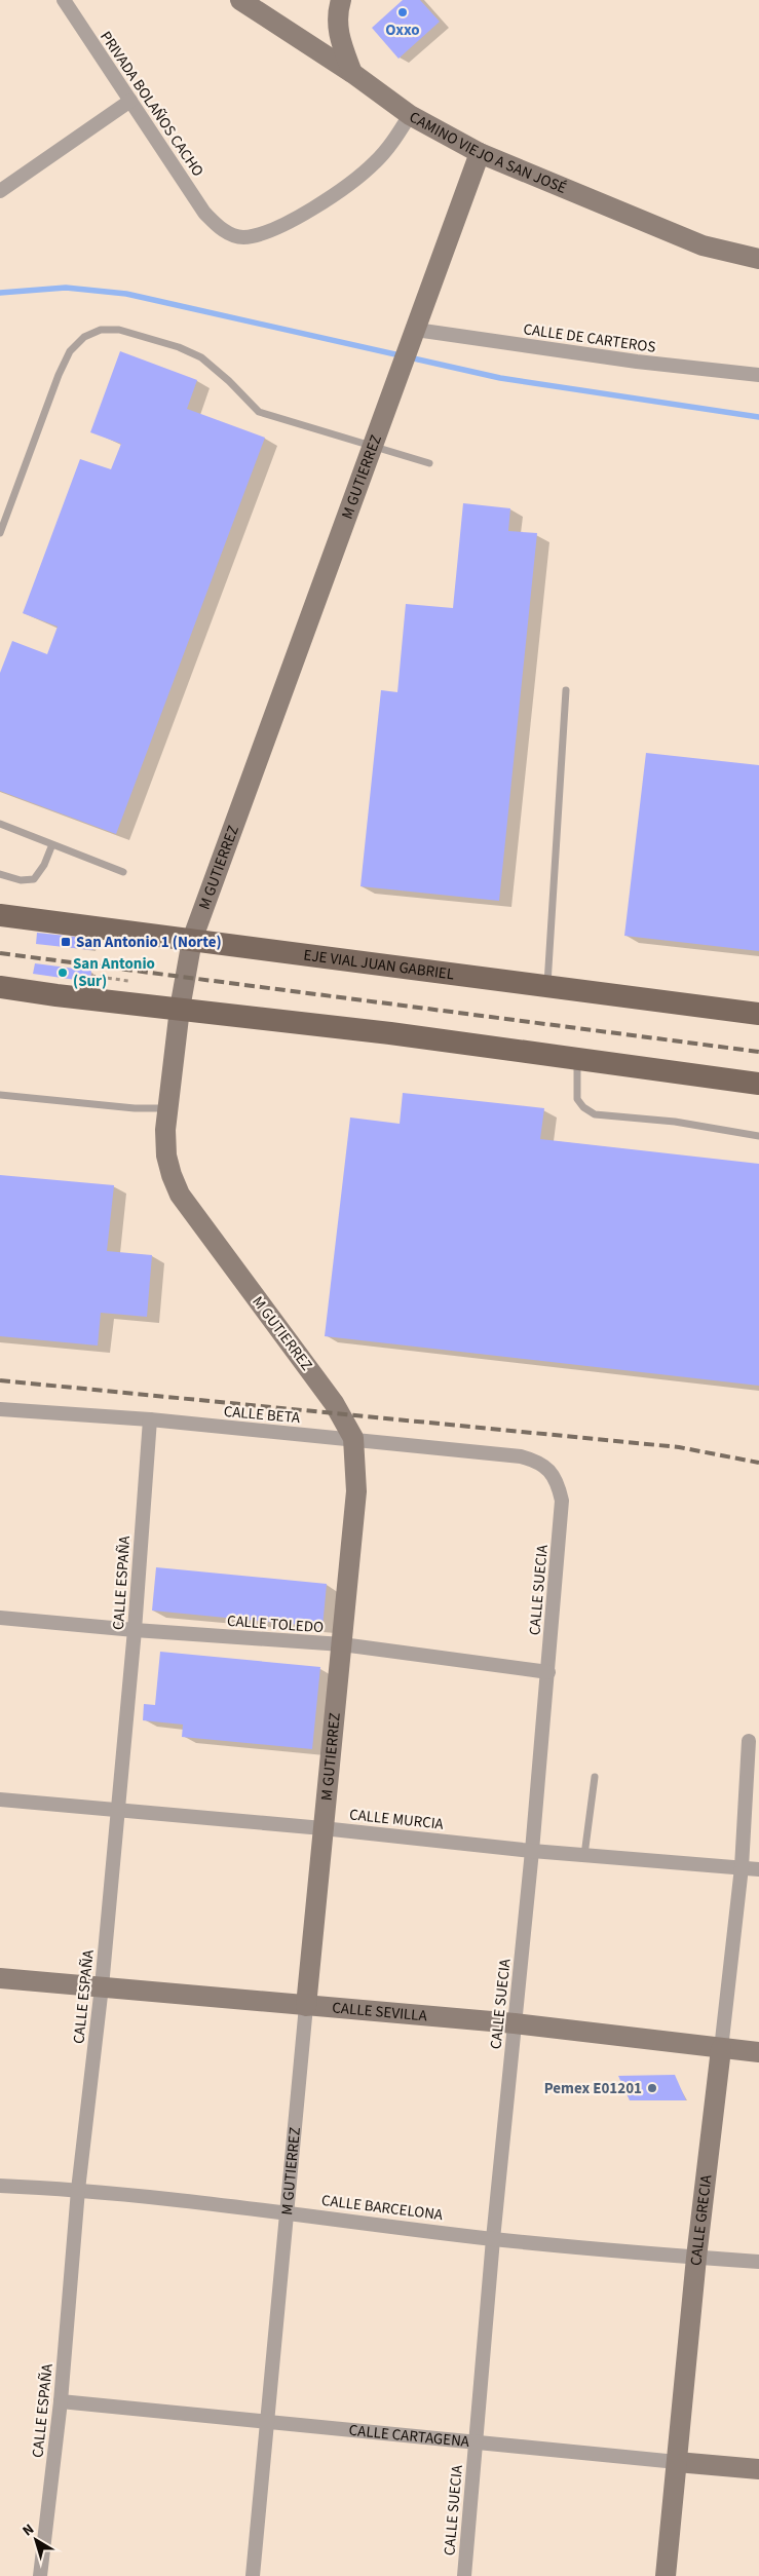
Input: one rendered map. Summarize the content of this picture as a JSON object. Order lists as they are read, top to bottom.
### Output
{
  "streets": {
    "main road": ["EJE VIAL JUAN GABRIEL"],
    "street": [
      "PRIVADA BOLAÑOS CACHO",
      "CAMINO VIEJO A SAN JOSÉ",
      "CALLE DE CARTEROS",
      "M GUTIERREZ",
      "CALLE BETA",
      "CALLE ESPAÑA",
      "CALLE SUECIA",
      "CALLE TOLEDO",
      "CALLE MURCIA",
      "CALLE SEVILLA",
      "CALLE BARCELONA",
      "CALLE GRECIA",
      "CALLE CARTAGENA"
    ]
  },
  "crossings": [
    ["PRIVADA BOLAÑOS CACHO", "CAMINO VIEJO A SAN JOSÉ"],
    ["CAMINO VIEJO A SAN JOSÉ", "M GUTIERREZ"],
    ["CALLE DE CARTEROS", "M GUTIERREZ"],
    ["M GUTIERREZ", "EJE VIAL JUAN GABRIEL"],
    ["M GUTIERREZ", "CALLE BETA"],
    ["M GUTIERREZ", "CALLE TOLEDO"],
    ["M GUTIERREZ", "CALLE MURCIA"],
    ["M GUTIERREZ", "CALLE SEVILLA"],
    ["M GUTIERREZ", "CALLE BARCELONA"],
    ["M GUTIERREZ", "CALLE CARTAGENA"],
    ["CALLE BETA", "CALLE ESPAÑA"],
    ["CALLE BETA", "CALLE SUECIA"],
    ["CALLE ESPAÑA", "CALLE TOLEDO"],
    ["CALLE ESPAÑA", "CALLE MURCIA"],
    ["CALLE ESPAÑA", "CALLE SEVILLA"],
    ["CALLE ESPAÑA", "CALLE BARCELONA"],
    ["CALLE ESPAÑA", "CALLE CARTAGENA"],
    ["CALLE SUECIA", "CALLE TOLEDO"],
    ["CALLE SUECIA", "CALLE MURCIA"],
    ["CALLE SUECIA", "CALLE SEVILLA"],
    ["CALLE SUECIA", "CALLE BARCELONA"],
    ["CALLE SUECIA", "CALLE CARTAGENA"],
    ["CALLE MURCIA", "CALLE GRECIA"],
    ["CALLE SEVILLA", "CALLE GRECIA"],
    ["CALLE BARCELONA", "CALLE GRECIA"],
    ["CALLE GRECIA", "CALLE CARTAGENA"]
  ],
  "places": {
    "other": ["Oxxo", "San Antonio (Sur)", "Pemex E01201"],
    "transit": ["San Antonio 1 (Norte)"]
  },
  "north": "top left"
}
